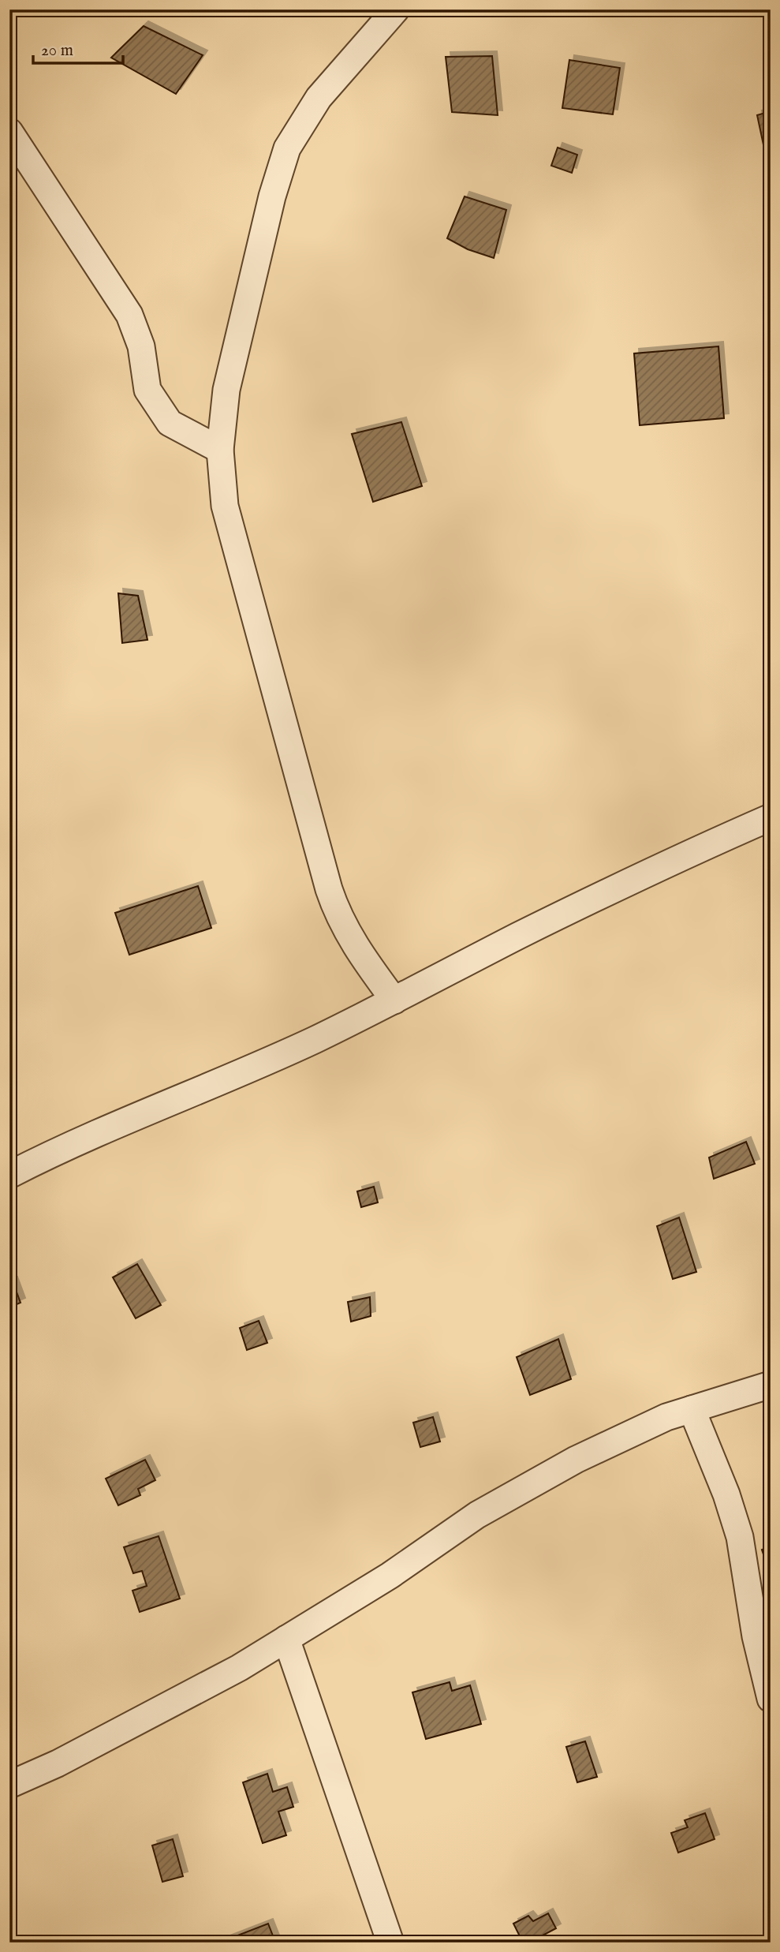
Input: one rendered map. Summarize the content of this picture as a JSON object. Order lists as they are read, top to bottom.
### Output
{
  "scale_bar": "20 m"
}
